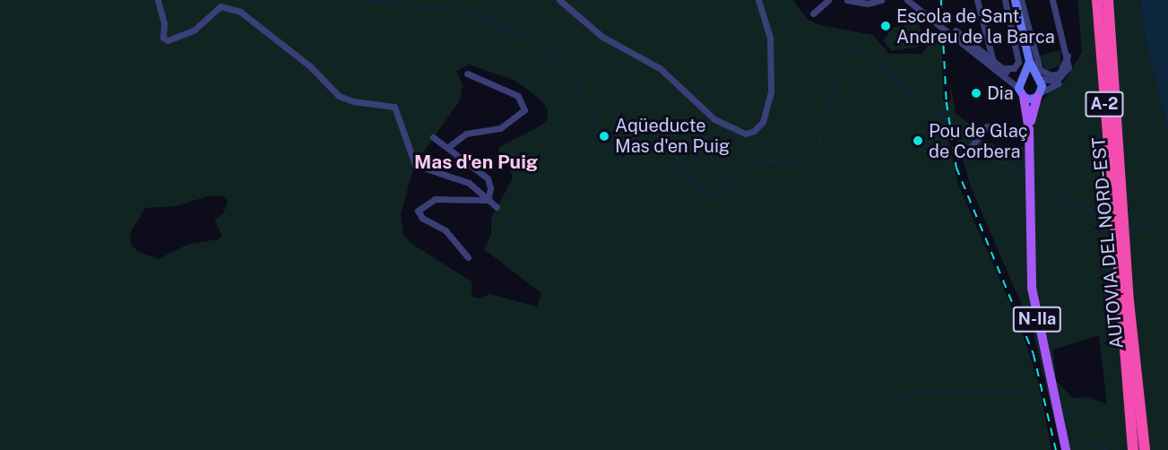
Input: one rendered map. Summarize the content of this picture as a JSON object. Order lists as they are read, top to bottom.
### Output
{
  "streets": {
    "highway": ["A-2", "AUTOVIA DEL NORD-EST"],
    "main road": ["N-IIa"]
  },
  "districts": ["Mas d'en Puig"],
  "places": [
    "Escola de Sant Andreu de la Barca",
    "Dia",
    "Aqüeducte Mas d'en Puig",
    "Pou de Glaç de Corbera"
  ]
}
